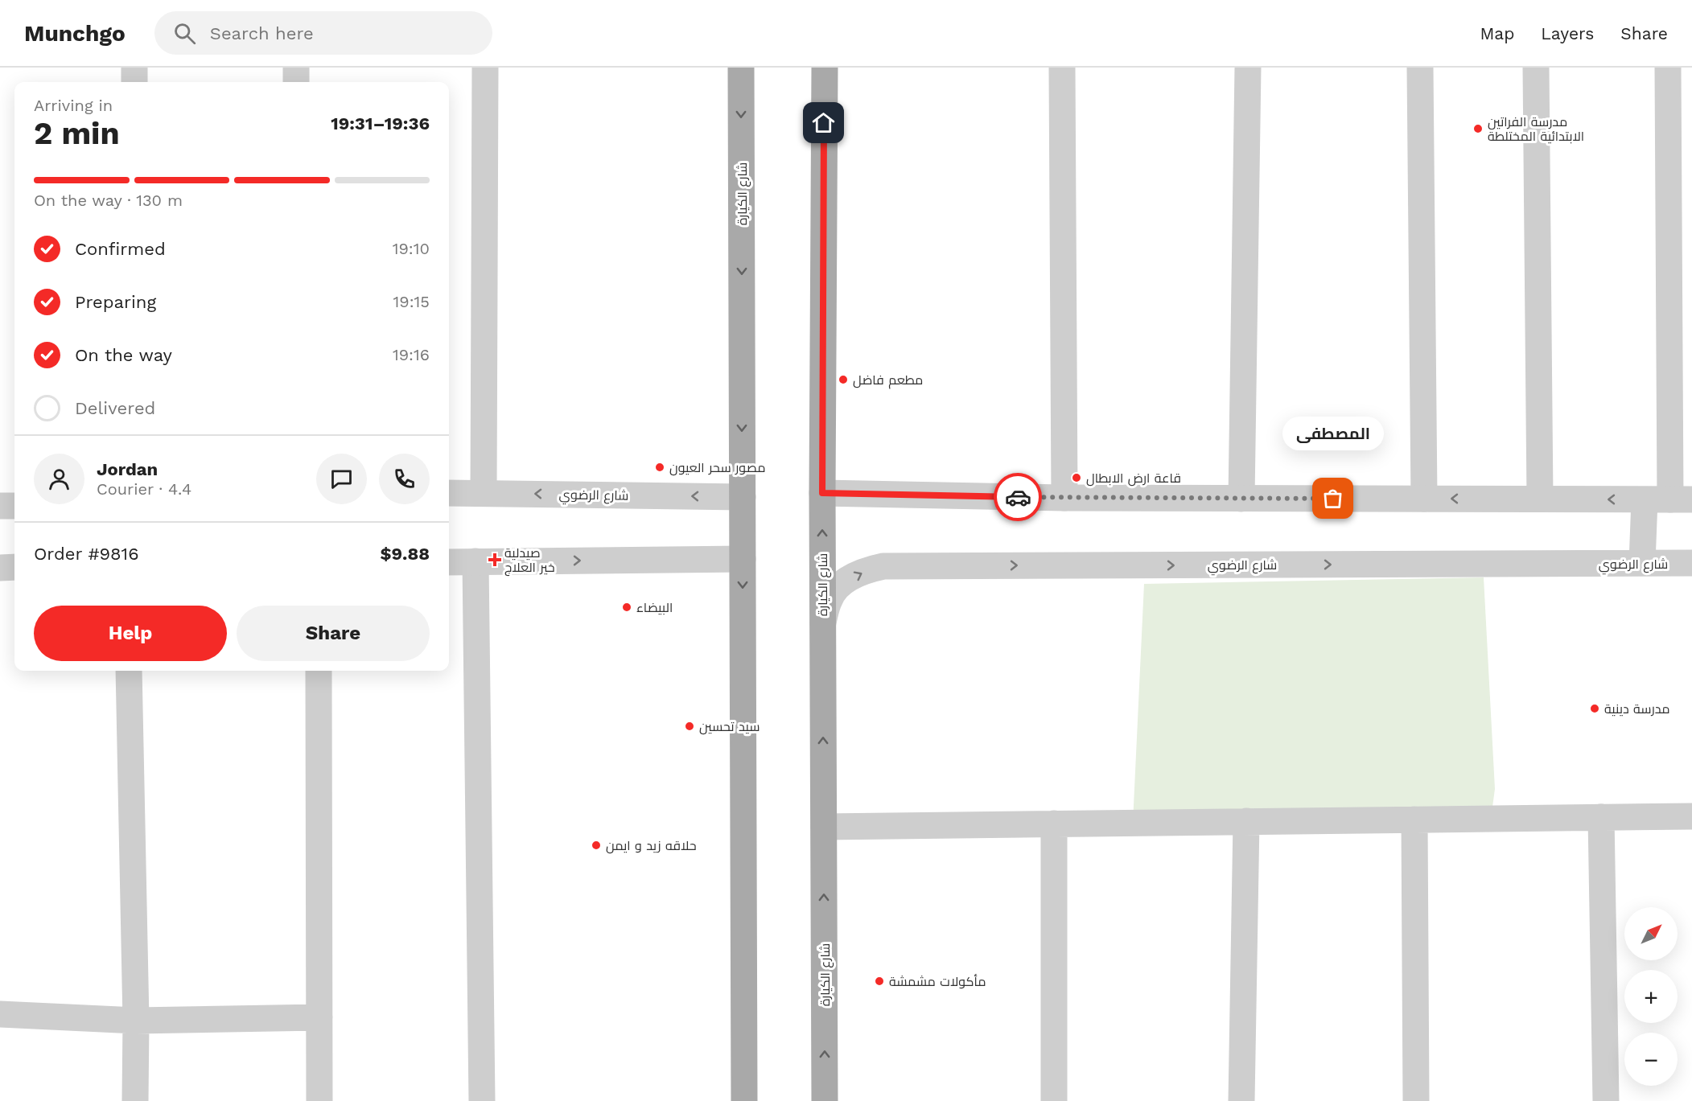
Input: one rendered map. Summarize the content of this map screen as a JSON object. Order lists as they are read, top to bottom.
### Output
{
  "streets": {
    "main road": ["شارع الكيارة"],
    "street": ["شارع الرضوي"]
  },
  "crossings": [
    ["شارع الكيارة", "شارع الرضوي"]
  ],
  "places": {
    "other": [
      "مدرسة الفراتين الابتدائية المختلطة",
      "مطعم فاضل",
      "مصور سحر العيون",
      "قاعة ارض الابطال",
      "المصطفى",
      "البيضاء",
      "مدرسة دينية",
      "سيد تحسين",
      "حلاقه زيد و ايمن",
      "مأكولات مشمشة"
    ],
    "health": ["صيدلية خير العلاج"]
  },
  "north": "top right",
  "page": {
    "header": "Munchgo",
    "search": "Search here",
    "nav": ["Map", "Layers", "Share"],
    "heading": ["2 min", "Arriving in", "19:31–19:36"],
    "panel": [
      "Jordan",
      "Courier · 4.4",
      "Order #9816",
      "$9.88"
    ],
    "bar": "On the way · 130 m",
    "list": [
      ["Confirmed", "19:10"],
      ["Preparing", "19:15"],
      ["On the way", "19:16"],
      "Delivered"
    ],
    "bubble": "المصطفى",
    "buttons": ["Help", "Share"],
    "map_buttons": ["+", "−"]
  }
}
